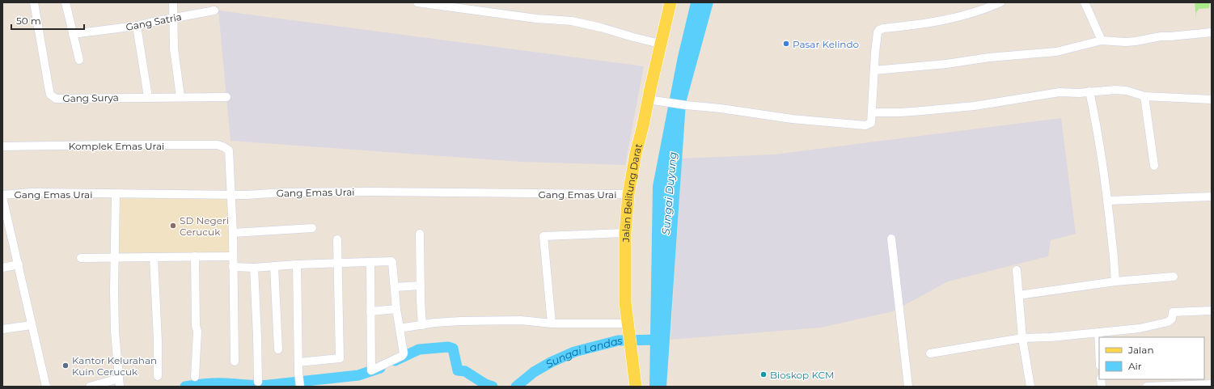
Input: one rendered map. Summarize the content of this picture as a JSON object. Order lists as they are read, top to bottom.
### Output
{
  "streets": {
    "main road": ["Jalan Belitung Darat"],
    "street": [
      "Gang Satria",
      "Gang Surya",
      "Komplek Emas Urai",
      "Gang Emas Urai"
    ]
  },
  "crossings": [
    ["Komplek Emas Urai", "Gang Emas Urai"],
    ["Gang Emas Urai", "Jalan Belitung Darat"]
  ],
  "water": ["Sungai Duyung", "Sungai Landas"],
  "places": [
    "Pasar Kelindo",
    "SD Negeri Cerucuk",
    "Kantor Kelurahan Kuin Cerucuk",
    "Bioskop KCM"
  ],
  "legend": ["Jalan", "Air"],
  "scale_bar": "50 m"
}
